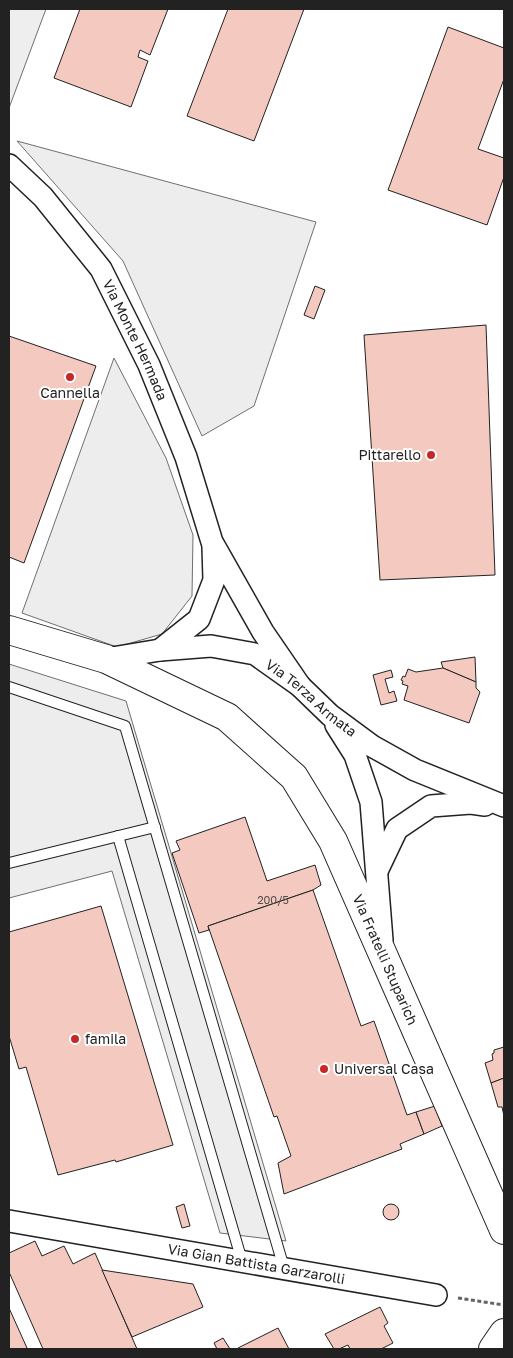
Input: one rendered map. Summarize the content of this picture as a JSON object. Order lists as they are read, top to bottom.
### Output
{
  "streets": {
    "main road": ["Via Terza Armata", "Via Fratelli Stuparich"],
    "street": ["Via Monte Hermada", "Via Gian Battista Garzarolli"]
  },
  "crossings": [
    ["Via Monte Hermada", "Via Terza Armata"],
    ["Via Terza Armata", "Via Fratelli Stuparich"]
  ],
  "places": [
    "Cannella",
    "Pittarello",
    "famila",
    "Universal Casa"
  ],
  "house_numbers": ["200/5"]
}
